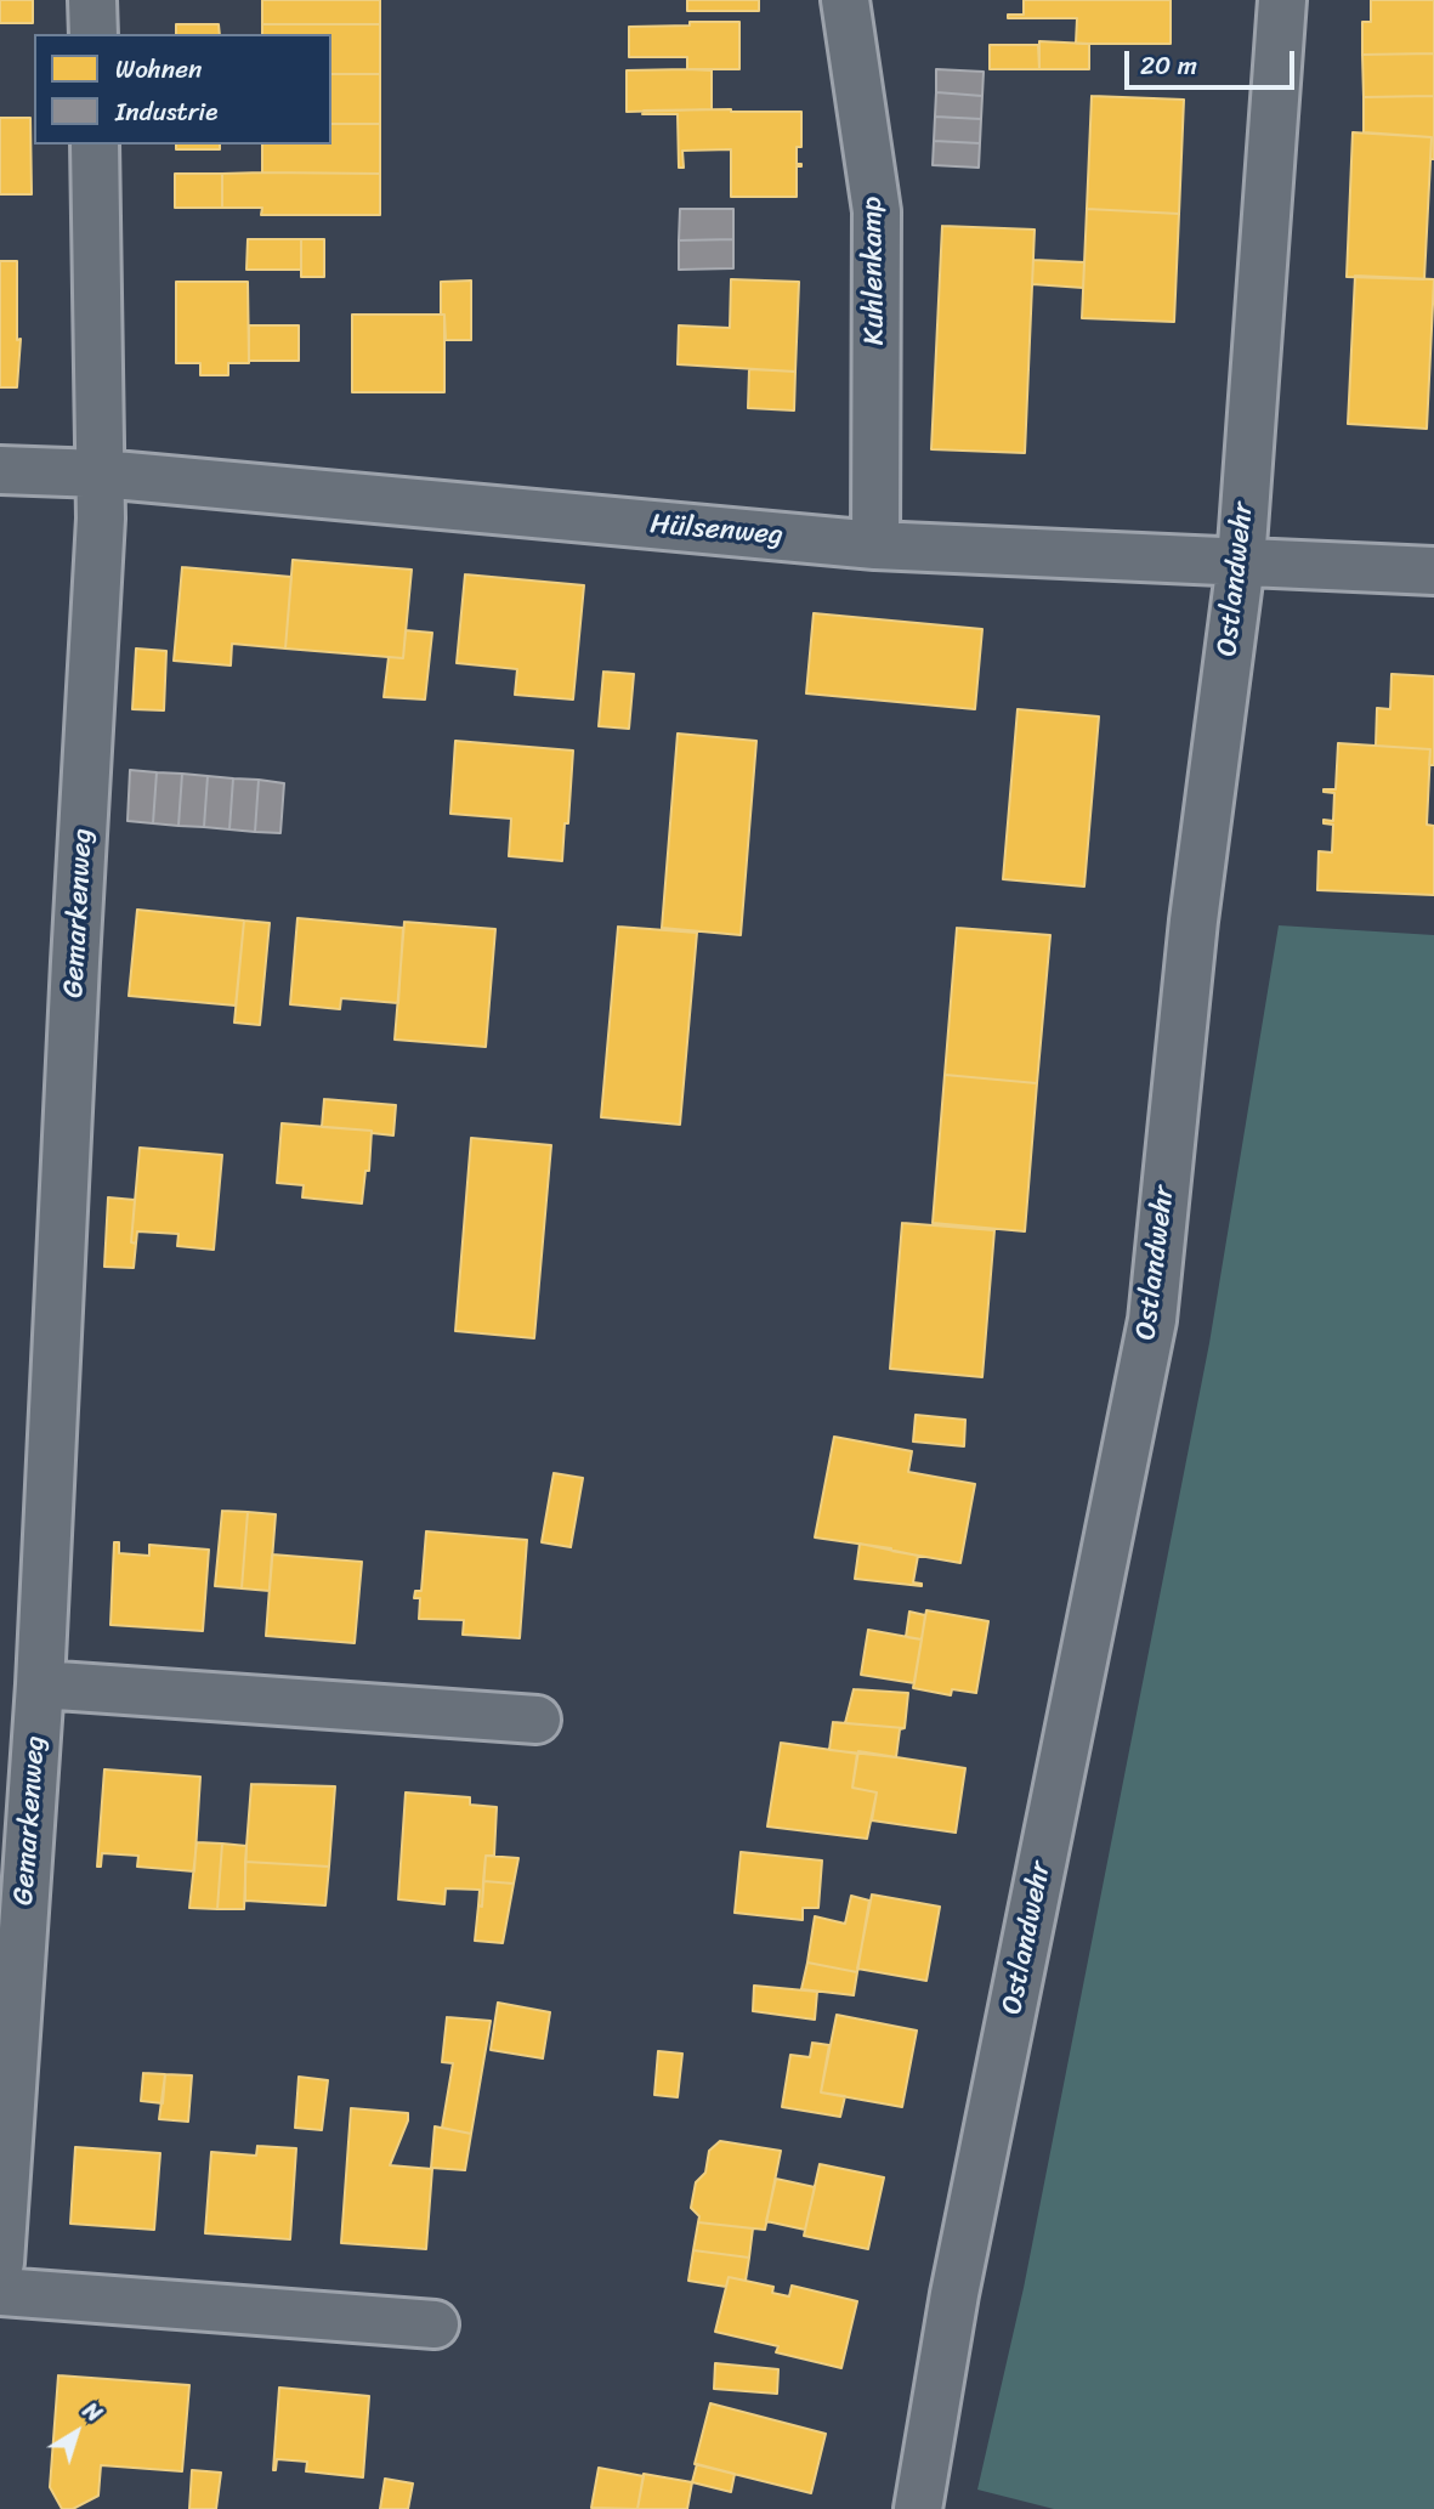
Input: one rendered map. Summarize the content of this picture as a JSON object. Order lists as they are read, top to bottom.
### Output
{
  "streets": {
    "street": [
      "Kuhlenkamp",
      "Hülsenweg",
      "Ostlandwehr",
      "Gemarkenweg"
    ]
  },
  "crossings": [
    ["Kuhlenkamp", "Hülsenweg"],
    ["Hülsenweg", "Ostlandwehr"],
    ["Hülsenweg", "Gemarkenweg"]
  ],
  "legend": ["Wohnen", "Industrie"],
  "scale_bar": "20 m",
  "north": "top right"
}
